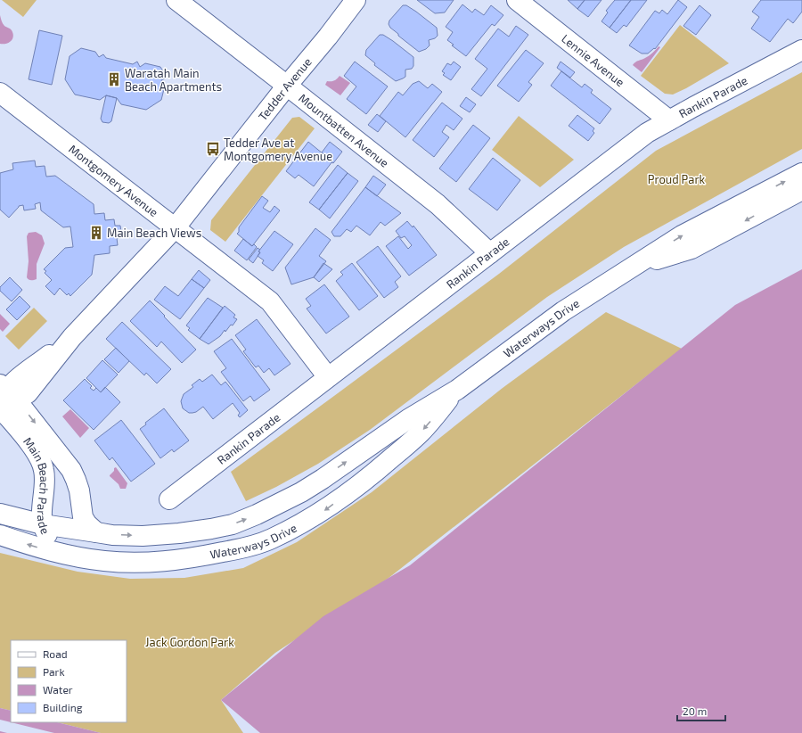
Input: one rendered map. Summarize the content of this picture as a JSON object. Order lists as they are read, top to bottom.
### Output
{
  "streets": {
    "street": [
      "Lennie Avenue",
      "Tedder Avenue",
      "Rankin Parade",
      "Mountbatten Avenue",
      "Montgomery Avenue",
      "Waterways Drive",
      "Main Beach Parade"
    ]
  },
  "crossings": [
    ["Lennie Avenue", "Rankin Parade"],
    ["Tedder Avenue", "Mountbatten Avenue"],
    ["Tedder Avenue", "Montgomery Avenue"],
    ["Tedder Avenue", "Main Beach Parade"],
    ["Rankin Parade", "Mountbatten Avenue"],
    ["Rankin Parade", "Montgomery Avenue"],
    ["Waterways Drive", "Main Beach Parade"]
  ],
  "parks": ["Proud Park", "Jack Gordon Park"],
  "places": {
    "building": ["Waratah Main Beach Apartments", "Main Beach Views"],
    "bus stop": ["Tedder Ave at Montgomery Avenue"]
  },
  "legend": [
    "Road",
    "Park",
    "Water",
    "Building"
  ],
  "scale_bar": "20 m"
}
